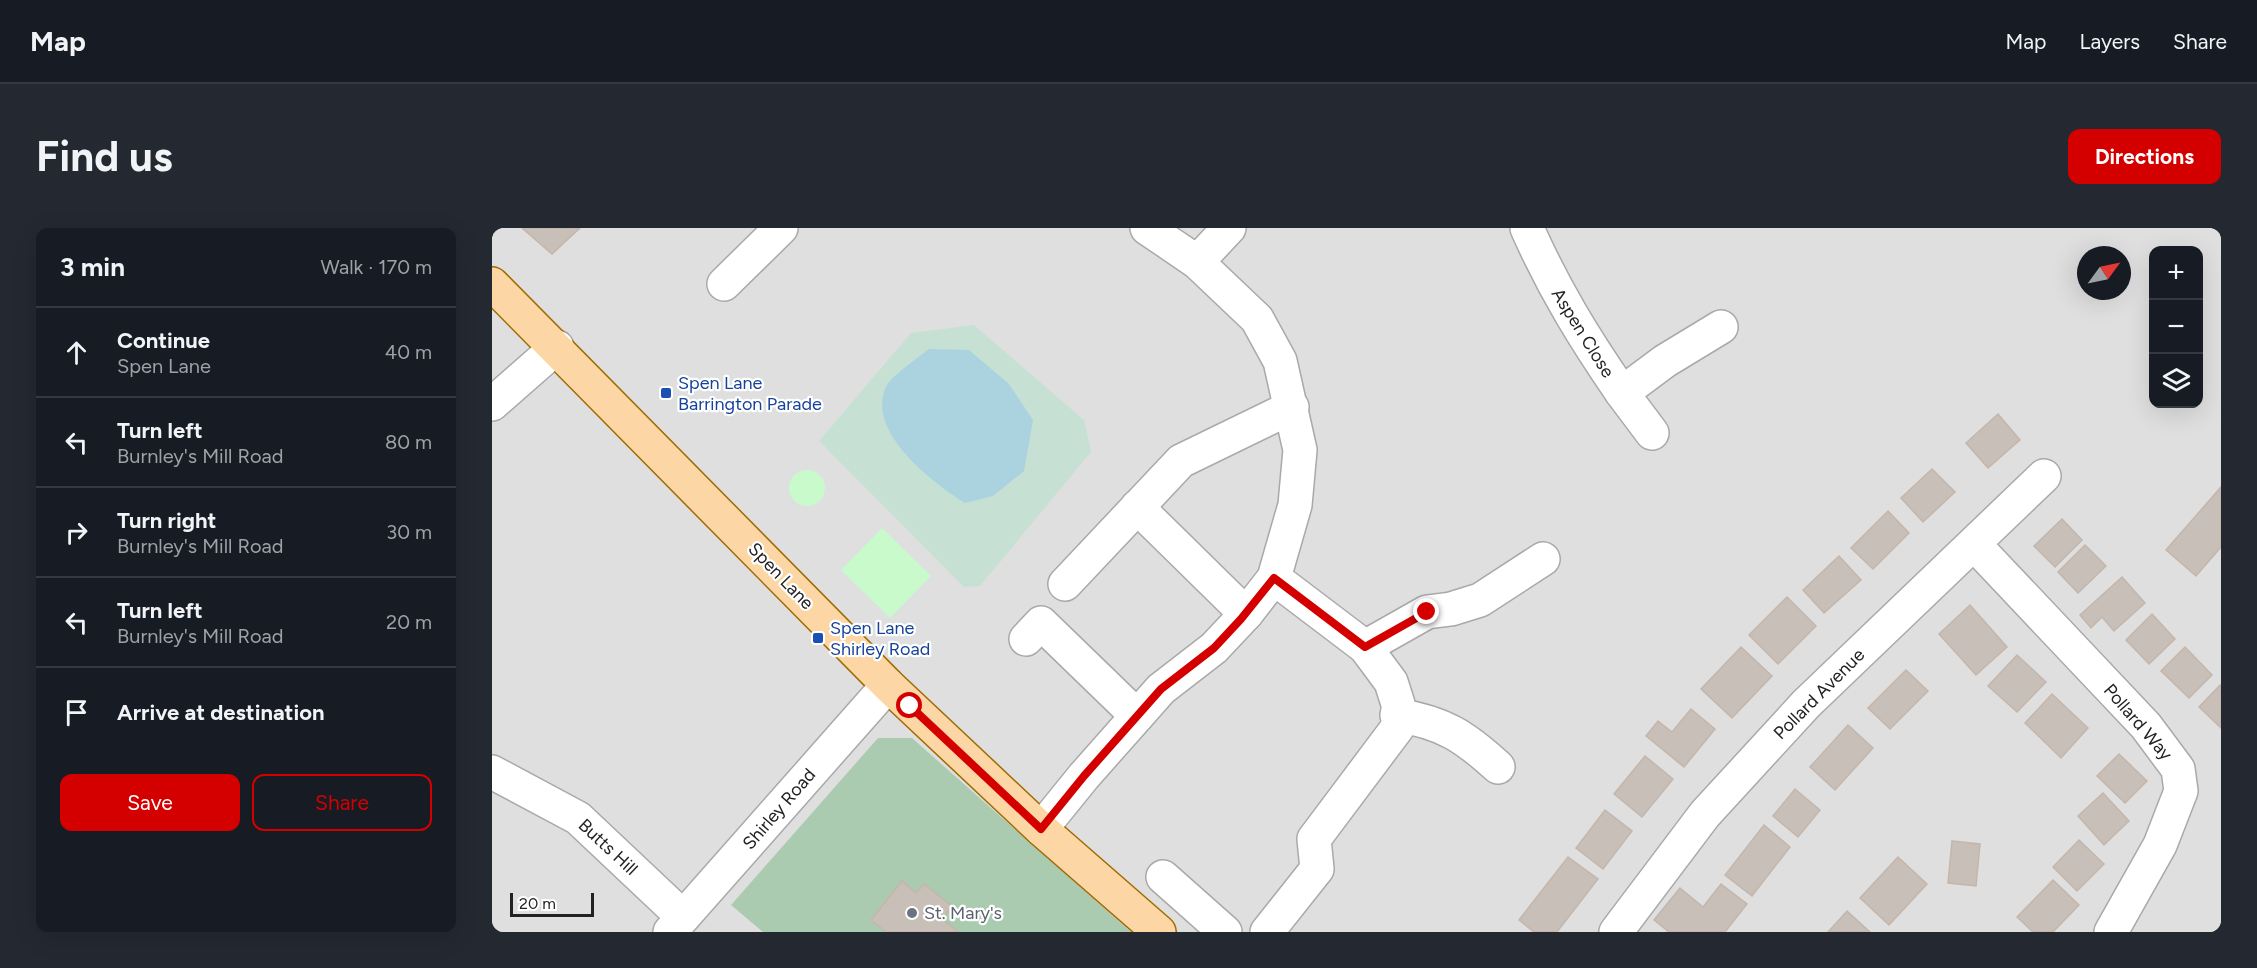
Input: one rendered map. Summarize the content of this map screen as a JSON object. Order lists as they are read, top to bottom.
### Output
{
  "streets": {
    "main road": ["Spen Lane"],
    "street": [
      "Aspen Close",
      "Pollard Avenue",
      "Pollard Way",
      "Shirley Road",
      "Butts Hill"
    ]
  },
  "crossings": [
    ["Spen Lane", "Shirley Road"],
    ["Pollard Avenue", "Pollard Way"],
    ["Shirley Road", "Butts Hill"]
  ],
  "places": {
    "transit": ["Spen Lane Barrington Parade", "Spen Lane Shirley Road"],
    "other": ["St. Mary's"]
  },
  "scale_bar": "20 m",
  "north": "top right",
  "page": {
    "header": "Map",
    "nav": ["Map", "Layers", "Share"],
    "buttons": [
      "Directions",
      ["Save", "Share"]
    ],
    "title": "Find us",
    "heading": ["3 min", "Walk · 170 m"],
    "map_buttons": ["+", "−"],
    "list": [
      ["Continue", "Spen Lane", "40 m"],
      ["Turn left", "Burnley's Mill Road", "80 m"],
      ["Turn right", "Burnley's Mill Road", "30 m"],
      ["Turn left", "Burnley's Mill Road", "20 m"],
      "Arrive at destination"
    ],
    "scale": "20 m"
  }
}
